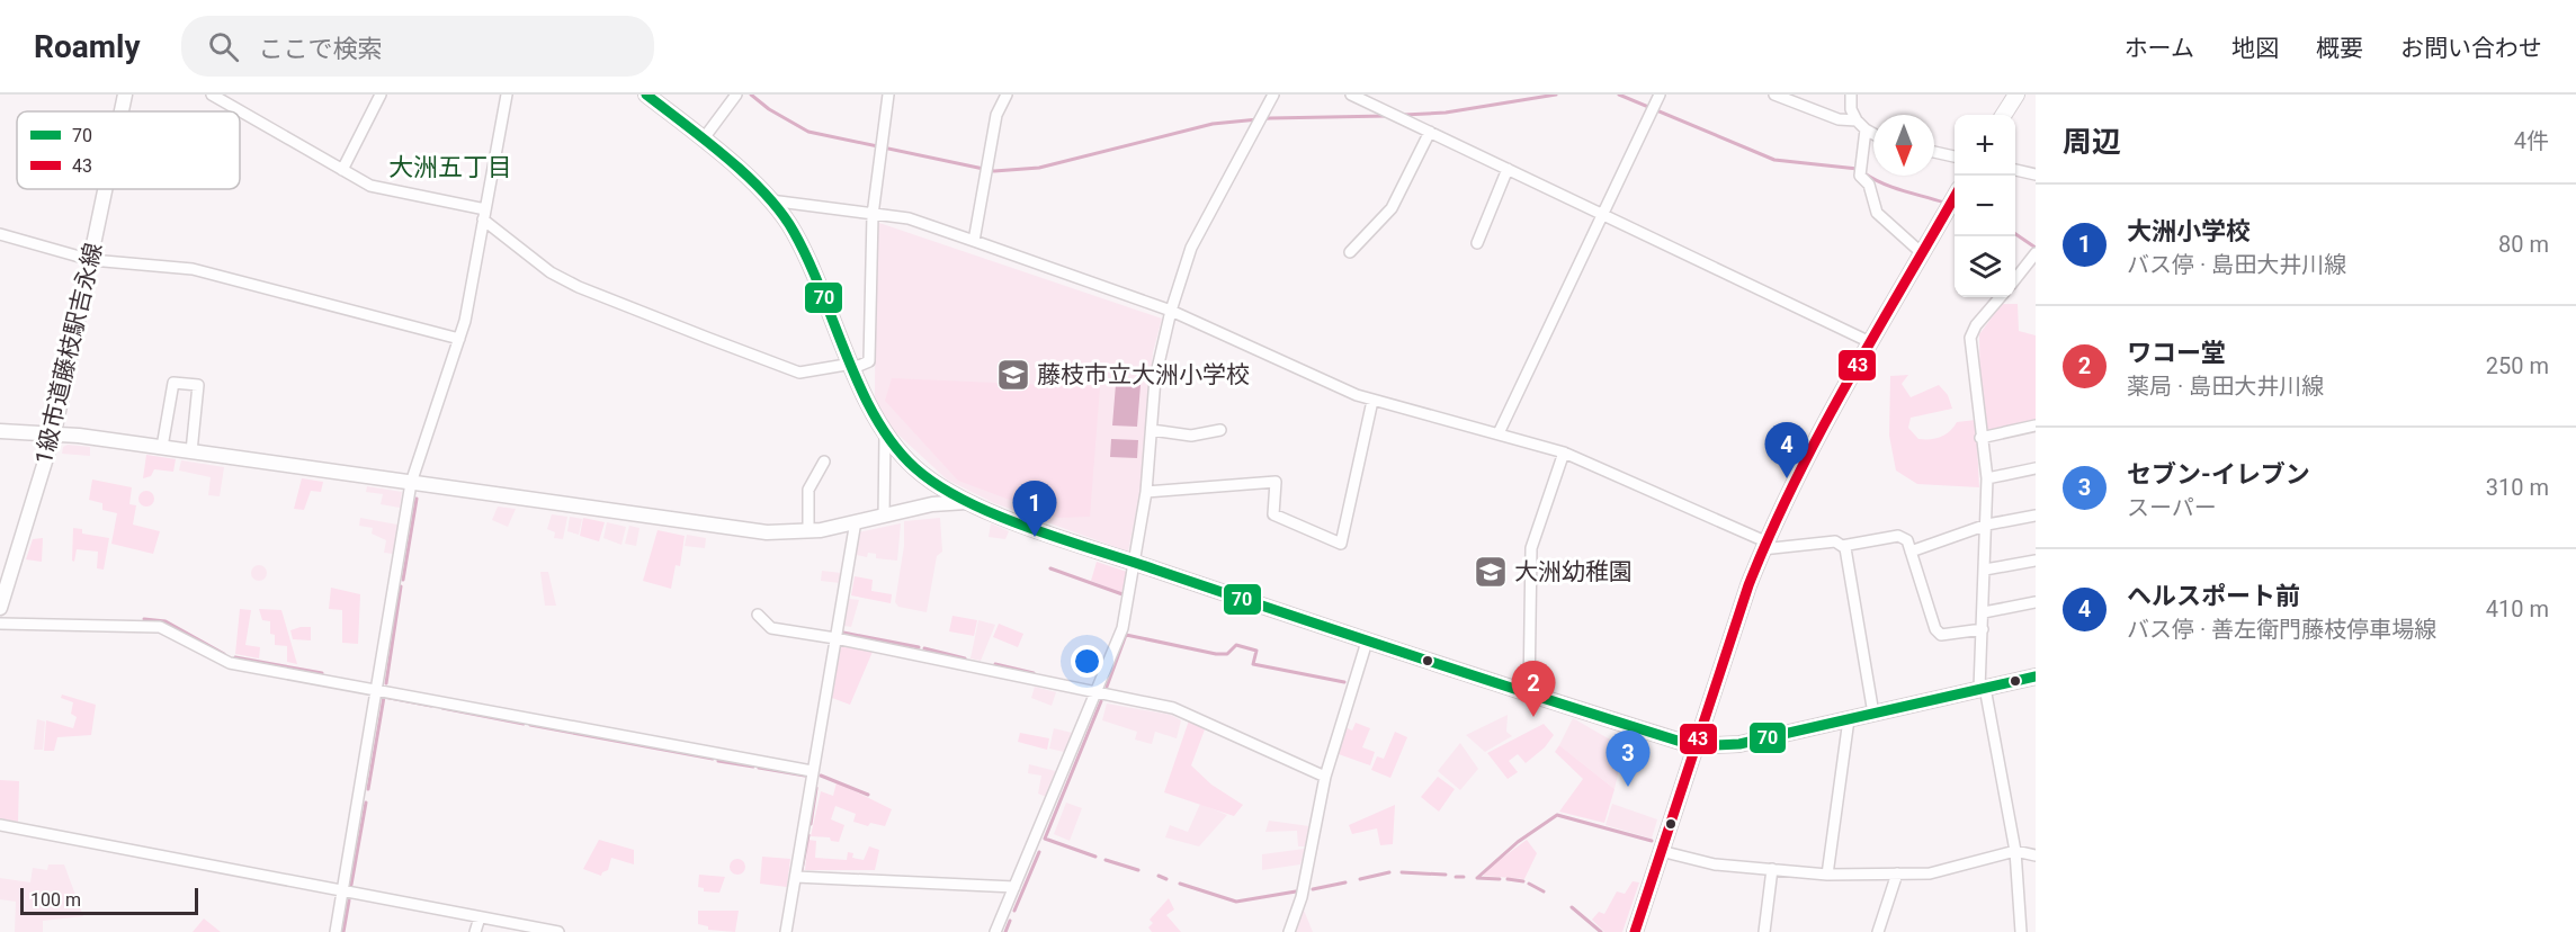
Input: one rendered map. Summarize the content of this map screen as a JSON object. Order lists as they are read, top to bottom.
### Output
{
  "streets": {
    "street": ["1級市道藤枝駅吉永線"]
  },
  "districts": ["大洲五丁目"],
  "places": {
    "school or university": ["藤枝市立大洲小学校", "大洲幼稚園"]
  },
  "lines": ["transit line 70", "transit line 43"],
  "legend": ["70", "43"],
  "scale_bar": "100 m",
  "north": "bottom",
  "page": {
    "header": "Roamly",
    "search": "ここで検索",
    "nav": [
      "ホーム",
      "地図",
      "概要",
      "お問い合わせ"
    ],
    "heading": ["周辺", "4件"],
    "map_buttons": ["+", "−"],
    "list": [
      {
        "mark": "1",
        "name": "大洲小学校",
        "note": "バス停 · 島田大井川線",
        "value": "80 m"
      },
      {
        "mark": "2",
        "name": "ワコー堂",
        "note": "薬局 · 島田大井川線",
        "value": "250 m"
      },
      {
        "mark": "3",
        "name": "セブン-イレブン",
        "note": "スーパー",
        "value": "310 m"
      },
      {
        "mark": "4",
        "name": "ヘルスポート前",
        "note": "バス停 · 善左衛門藤枝停車場線",
        "value": "410 m"
      }
    ],
    "pins": [
      "4",
      "1",
      "2",
      "3"
    ],
    "scale": "100 m"
  }
}
